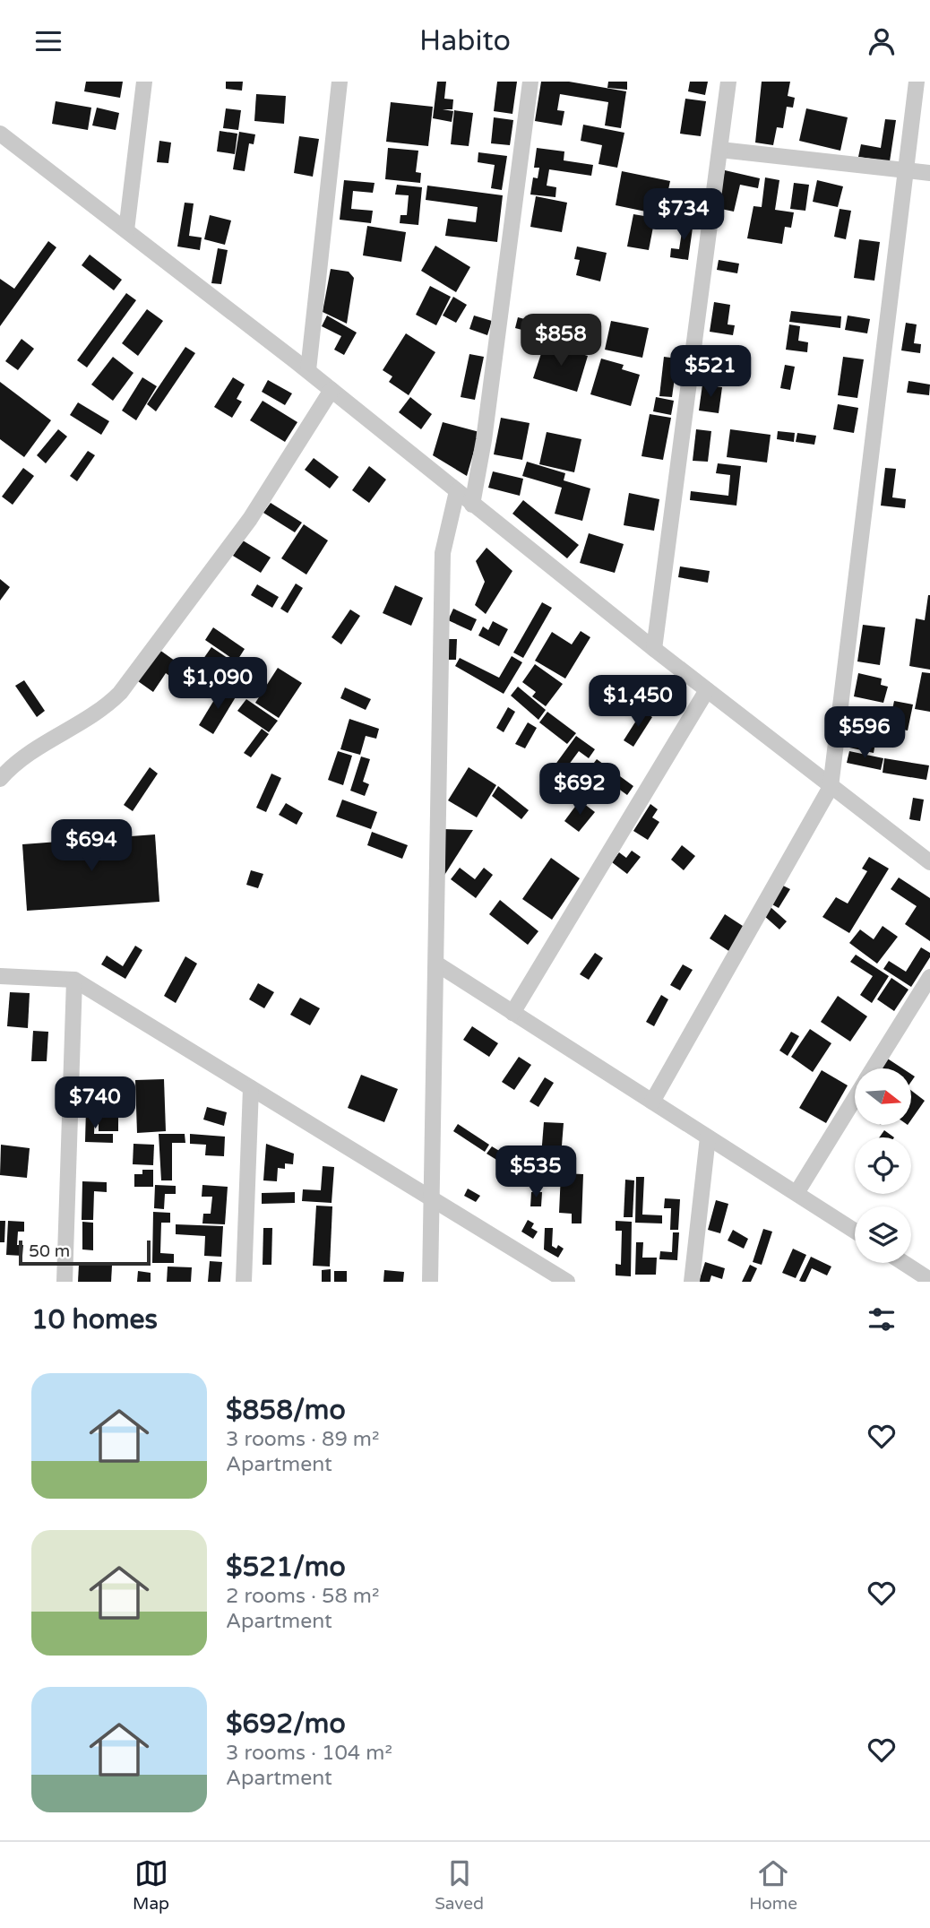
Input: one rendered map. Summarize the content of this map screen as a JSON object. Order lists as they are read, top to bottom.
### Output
{
  "scale_bar": "50 m",
  "north": "right",
  "page": {
    "header": "Habito",
    "price": [
      "$734",
      "$858",
      "$521",
      "$1,090",
      "$1,450",
      "$596",
      "$692",
      "$694",
      "$740",
      "$535"
    ],
    "scale": "50 m",
    "heading": "10 homes",
    "list": [
      {
        "name": "$858/mo",
        "note": "3 rooms · 89 m² · Apartment"
      },
      {
        "name": "$521/mo",
        "note": "2 rooms · 58 m² · Apartment"
      },
      {
        "name": "$692/mo",
        "note": "3 rooms · 104 m² · Apartment"
      }
    ],
    "tabs": ["Map", "Saved", "Home"]
  }
}
